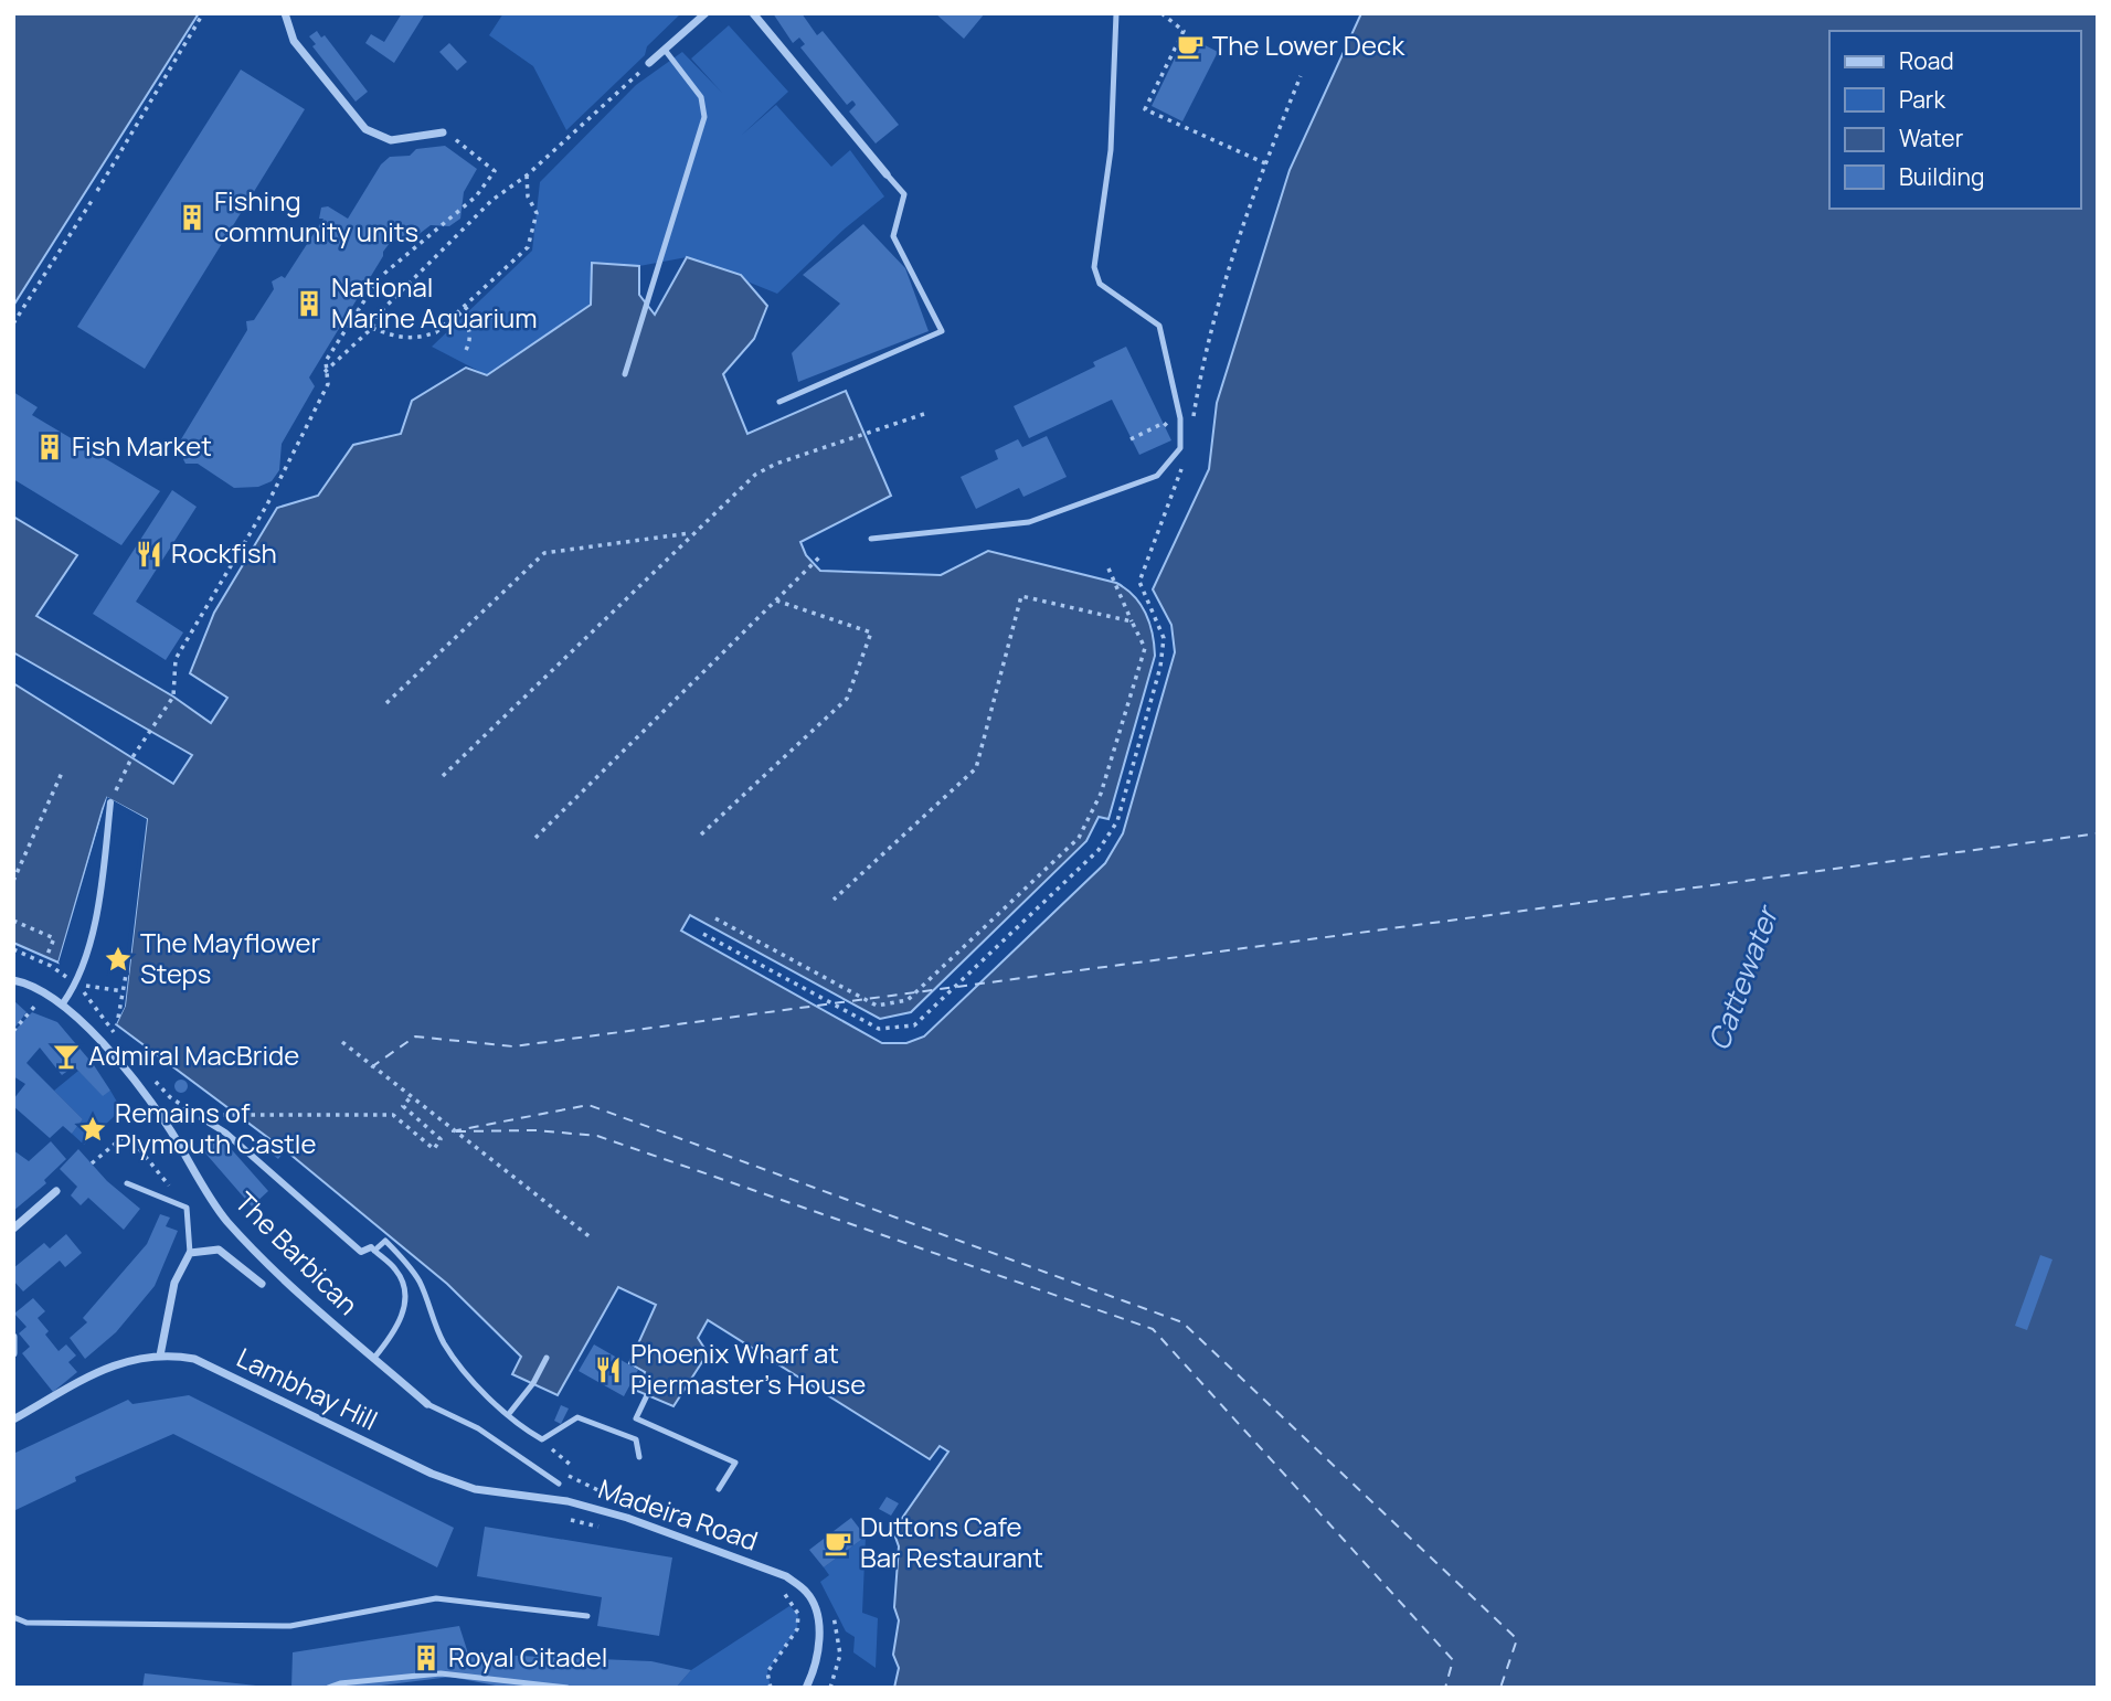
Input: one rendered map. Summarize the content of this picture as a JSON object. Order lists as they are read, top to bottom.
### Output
{
  "streets": {
    "street": ["The Barbican", "Lambhay Hill", "Madeira Road"]
  },
  "crossings": [
    ["Lambhay Hill", "Madeira Road"]
  ],
  "water": ["Cattewater"],
  "places": {
    "cafe": ["The Lower Deck", "Duttons Cafe Bar Restaurant"],
    "building": [
      "Fishing community units",
      "National Marine Aquarium",
      "Fish Market",
      "Royal Citadel"
    ],
    "restaurant": ["Rockfish", "Phoenix Wharf at Piermaster's House"],
    "place": ["The Mayflower Steps", "Remains of Plymouth Castle"],
    "bar": ["Admiral MacBride"]
  },
  "legend": [
    "Road",
    "Park",
    "Water",
    "Building"
  ]
}
